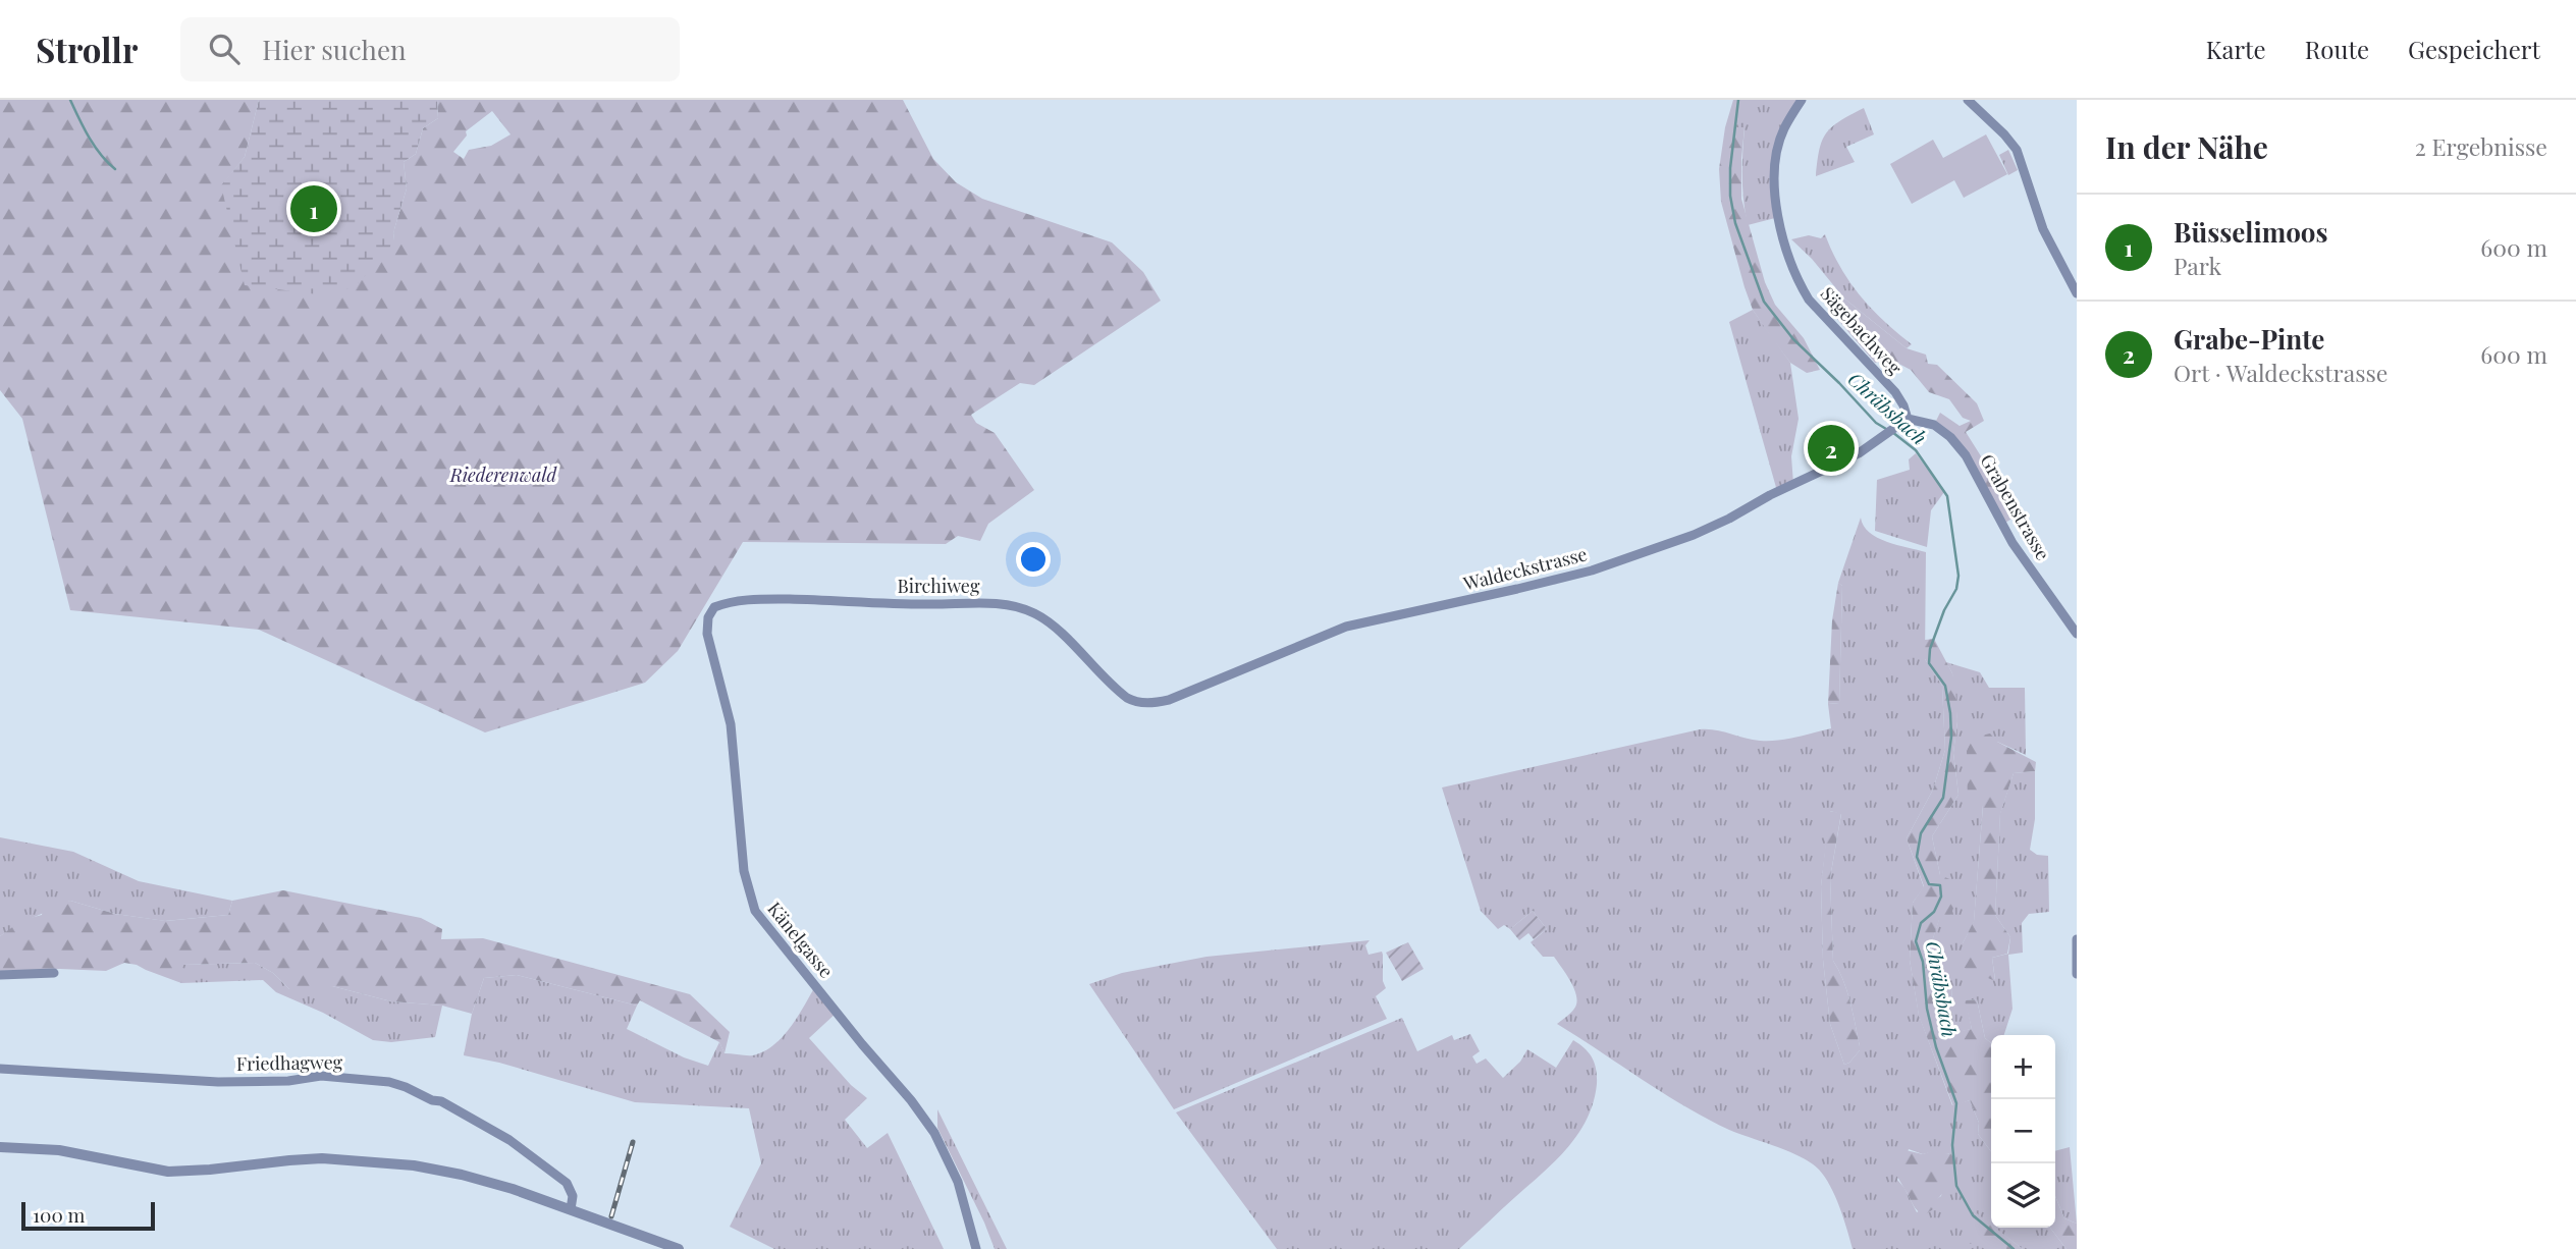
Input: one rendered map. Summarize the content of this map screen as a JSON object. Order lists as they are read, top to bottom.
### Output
{
  "streets": {
    "street": [
      "Sägebachweg",
      "Grabenstrasse",
      "Waldeckstrasse",
      "Birchiweg",
      "Känelgasse",
      "Friedhagweg"
    ]
  },
  "crossings": [
    ["Sägebachweg", "Grabenstrasse"],
    ["Sägebachweg", "Waldeckstrasse"],
    ["Grabenstrasse", "Waldeckstrasse"],
    ["Waldeckstrasse", "Birchiweg"],
    ["Birchiweg", "Känelgasse"]
  ],
  "water": ["Chräbsbach"],
  "parks": ["Riederenwald"],
  "scale_bar": "100 m",
  "page": {
    "header": "Strollr",
    "search": "Hier suchen",
    "nav": ["Karte", "Route", "Gespeichert"],
    "heading": ["In der Nähe", "2 Ergebnisse"],
    "pins": ["1", "2"],
    "list": [
      {
        "mark": "1",
        "name": "Büsselimoos",
        "note": "Park",
        "value": "600 m"
      },
      {
        "mark": "2",
        "name": "Grabe-Pinte",
        "note": "Ort · Waldeckstrasse",
        "value": "600 m"
      }
    ],
    "map_buttons": ["+", "−"],
    "scale": "100 m"
  }
}
